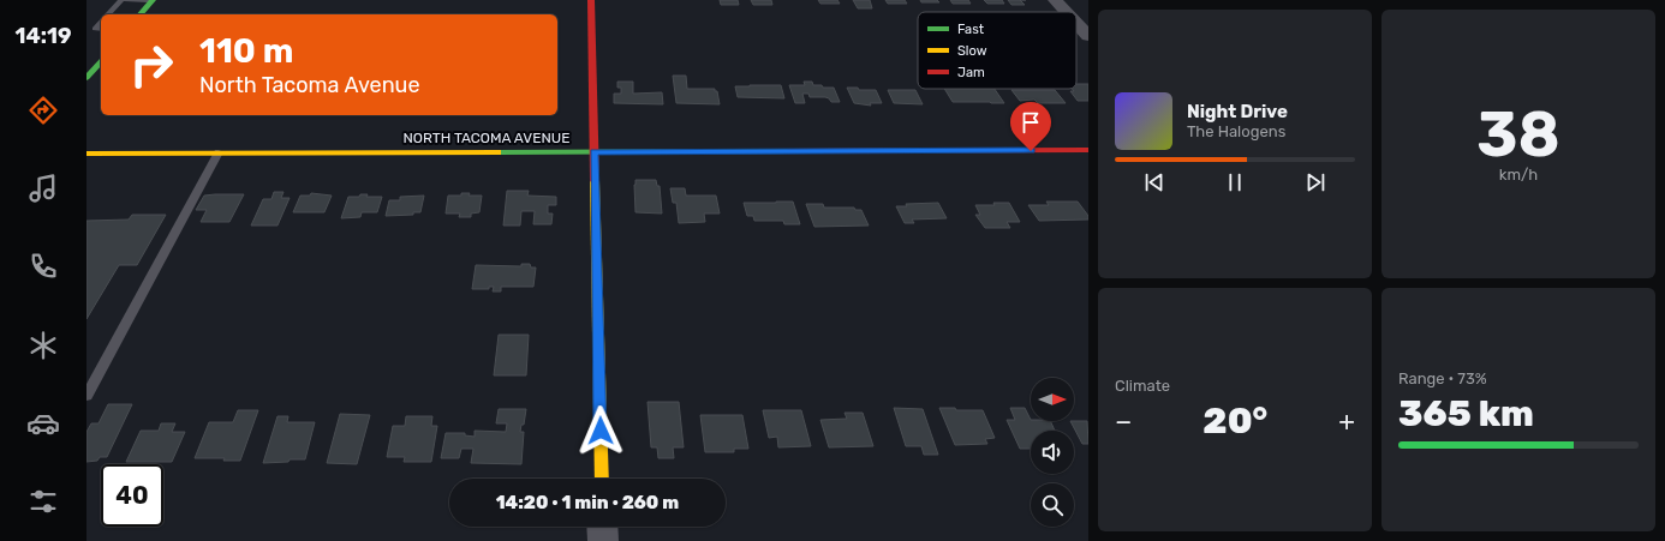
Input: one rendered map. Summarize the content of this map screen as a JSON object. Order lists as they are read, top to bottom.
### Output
{
  "streets": {
    "street": ["NORTH TACOMA AVENUE"]
  },
  "legend": ["Fast", "Slow", "Jam"],
  "north": "right",
  "page": {
    "tabs": "14:19",
    "tile": [
      ["38", "km/h"],
      "Climate",
      ["Range · 73%", "365 km"]
    ],
    "turn": ["110 m", "North Tacoma Avenue"],
    "song": ["Night Drive", "The Halogens"],
    "heat": ["−", "20°", "+"],
    "limit": "40",
    "trip": "14:20 · 1 min · 260 m"
  }
}
